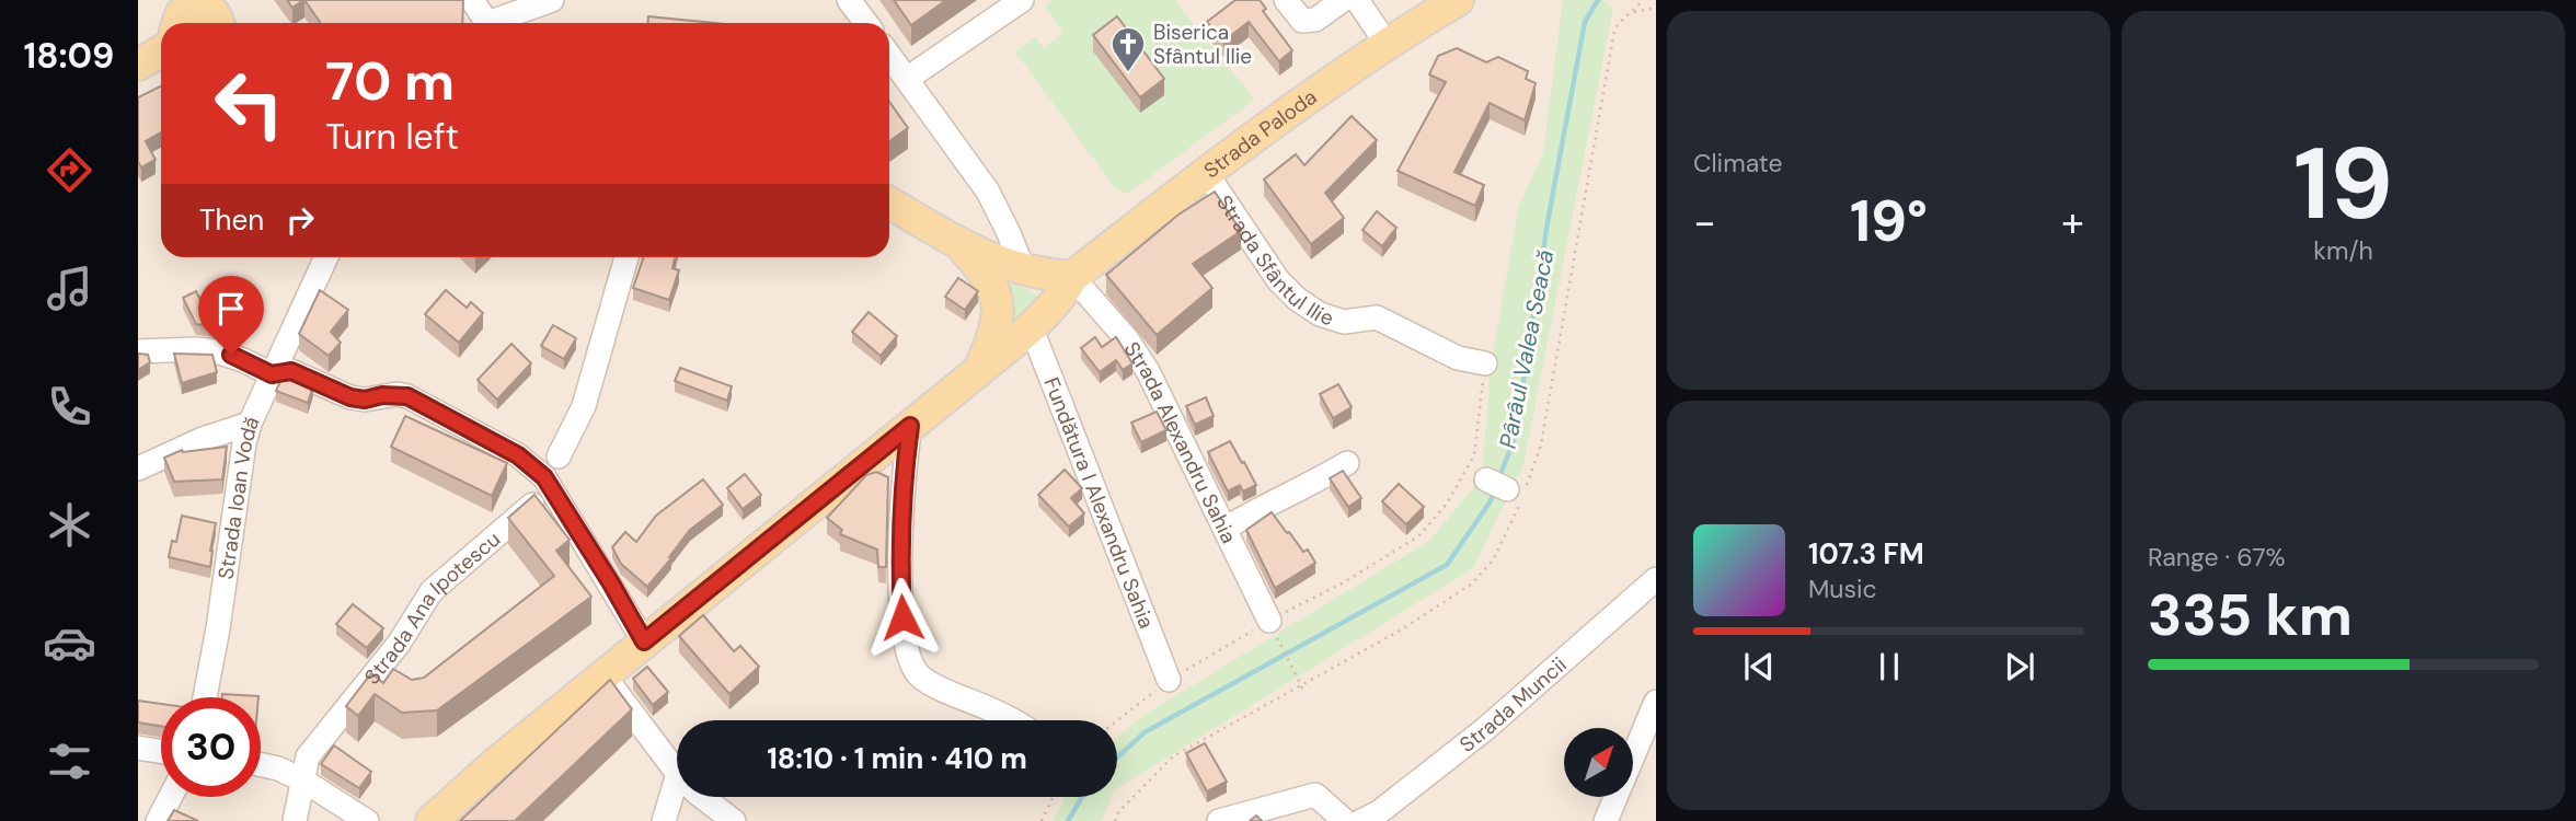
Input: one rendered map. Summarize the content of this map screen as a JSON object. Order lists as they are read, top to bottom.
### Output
{
  "streets": {
    "main road": ["Strada Paloda"],
    "street": [
      "Strada Sfântul Ilie",
      "Strada Alexandru Sahia",
      "Strada Ioan Vodă",
      "Fundătura I Alexandru Sahia",
      "Strada Ana Ipotescu",
      "Strada Muncii"
    ]
  },
  "crossings": [
    ["Strada Paloda", "Strada Sfântul Ilie"],
    ["Strada Paloda", "Strada Alexandru Sahia"],
    ["Strada Paloda", "Fundătura I Alexandru Sahia"]
  ],
  "water": ["Pârâul Valea Seacă"],
  "places": {
    "church": ["Biserica Sfântul Ilie"]
  },
  "north": "top right",
  "page": {
    "tabs": "18:09",
    "tile": [
      "Climate",
      ["19", "km/h"],
      ["Range · 67%", "335 km"]
    ],
    "turn": ["70 m", "Turn left"],
    "then": "Then",
    "heat": ["−", "19°", "+"],
    "song": ["107.3 FM", "Music"],
    "limit": "30",
    "trip": "18:10 · 1 min · 410 m"
  }
}
